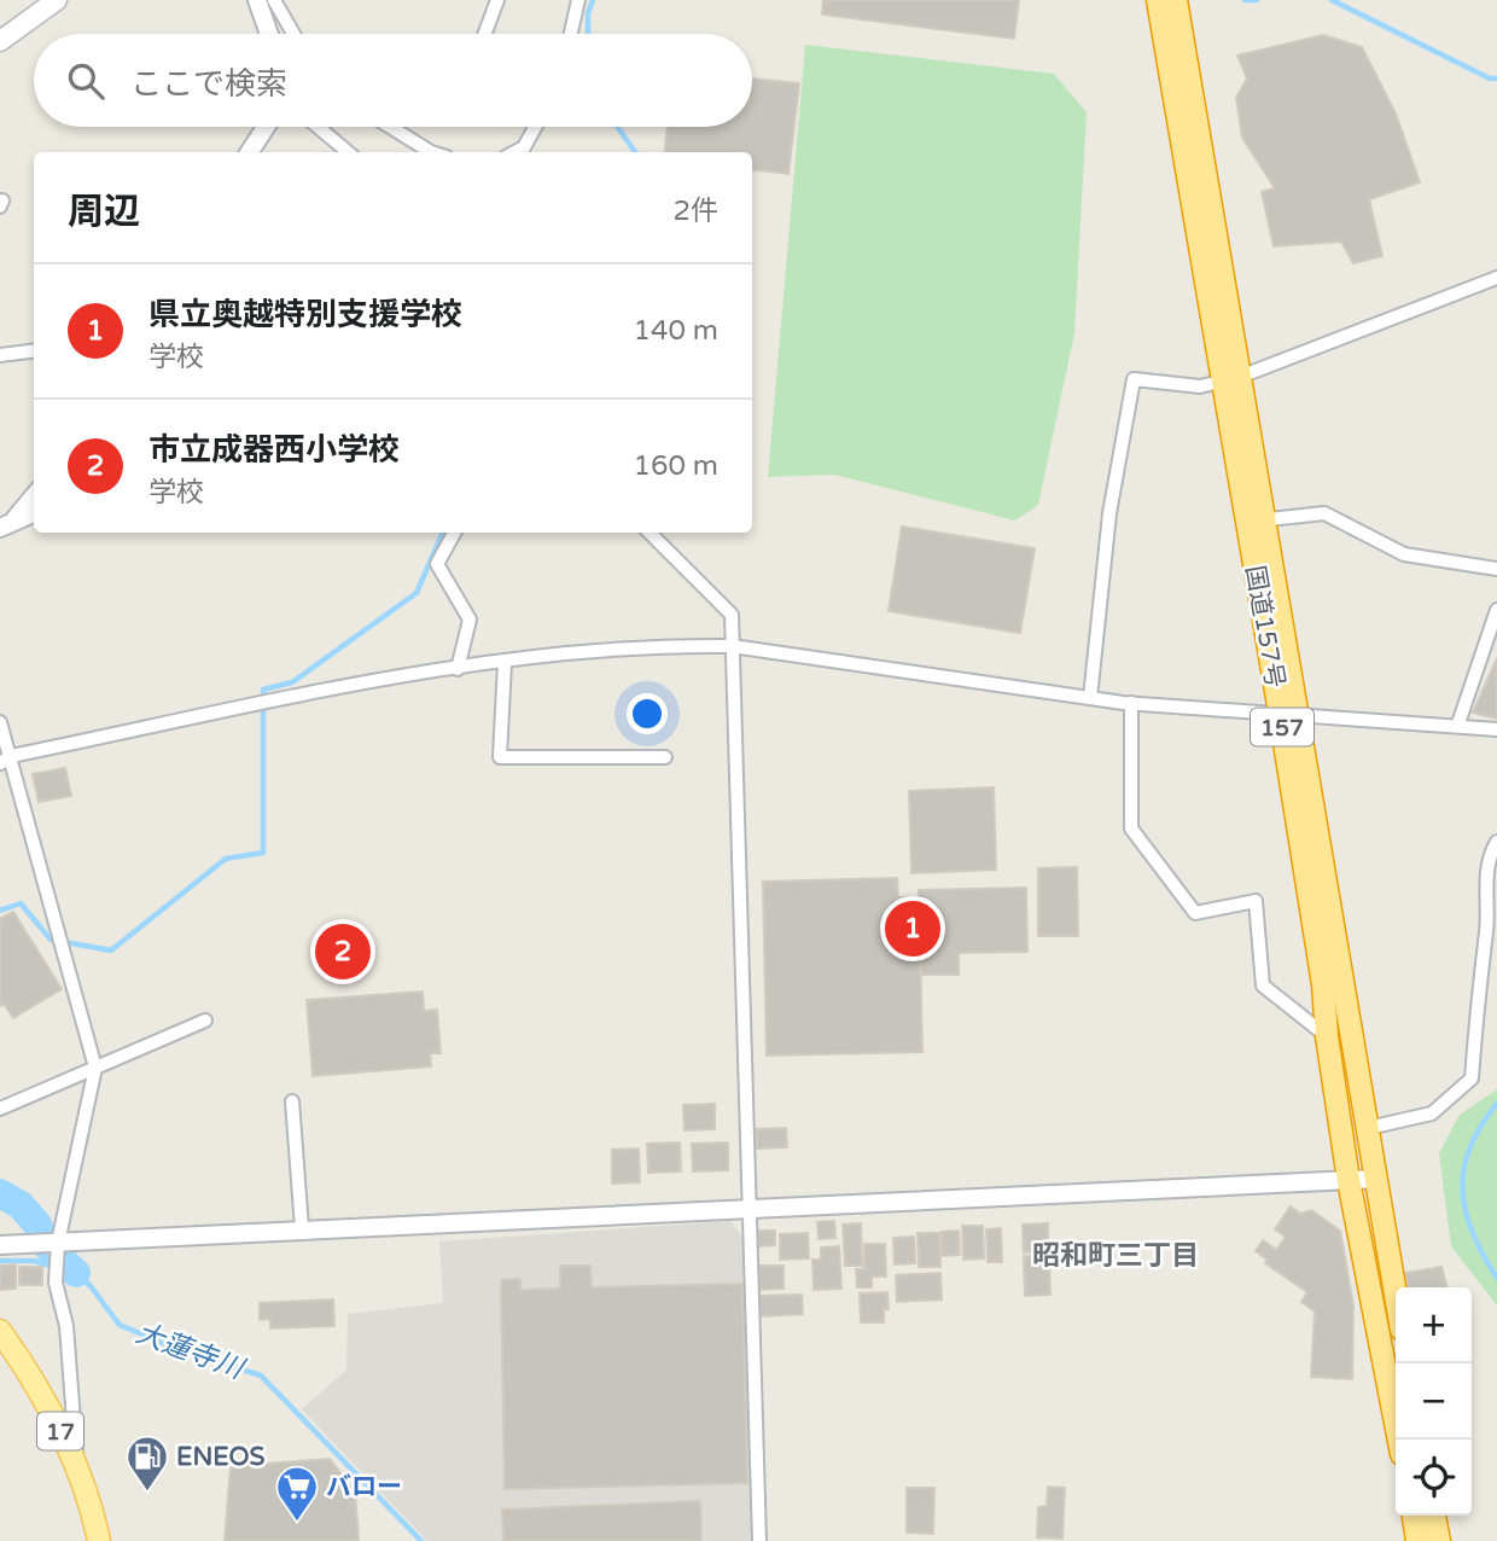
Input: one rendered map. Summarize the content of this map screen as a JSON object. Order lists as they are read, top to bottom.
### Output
{
  "streets": {
    "highway": ["国道157号", "157"],
    "main road": ["17"]
  },
  "districts": ["昭和町三丁目"],
  "water": ["大蓮寺川"],
  "places": {
    "fuel station": ["ENEOS"],
    "supermarket": ["バロー"]
  },
  "page": {
    "search": "ここで検索",
    "heading": ["周辺", "2件"],
    "list": [
      {
        "mark": "1",
        "name": "県立奥越特別支援学校",
        "note": "学校",
        "value": "140 m"
      },
      {
        "mark": "2",
        "name": "市立成器西小学校",
        "note": "学校",
        "value": "160 m"
      }
    ],
    "pins": ["1", "2"],
    "map_buttons": ["+", "−"]
  }
}
